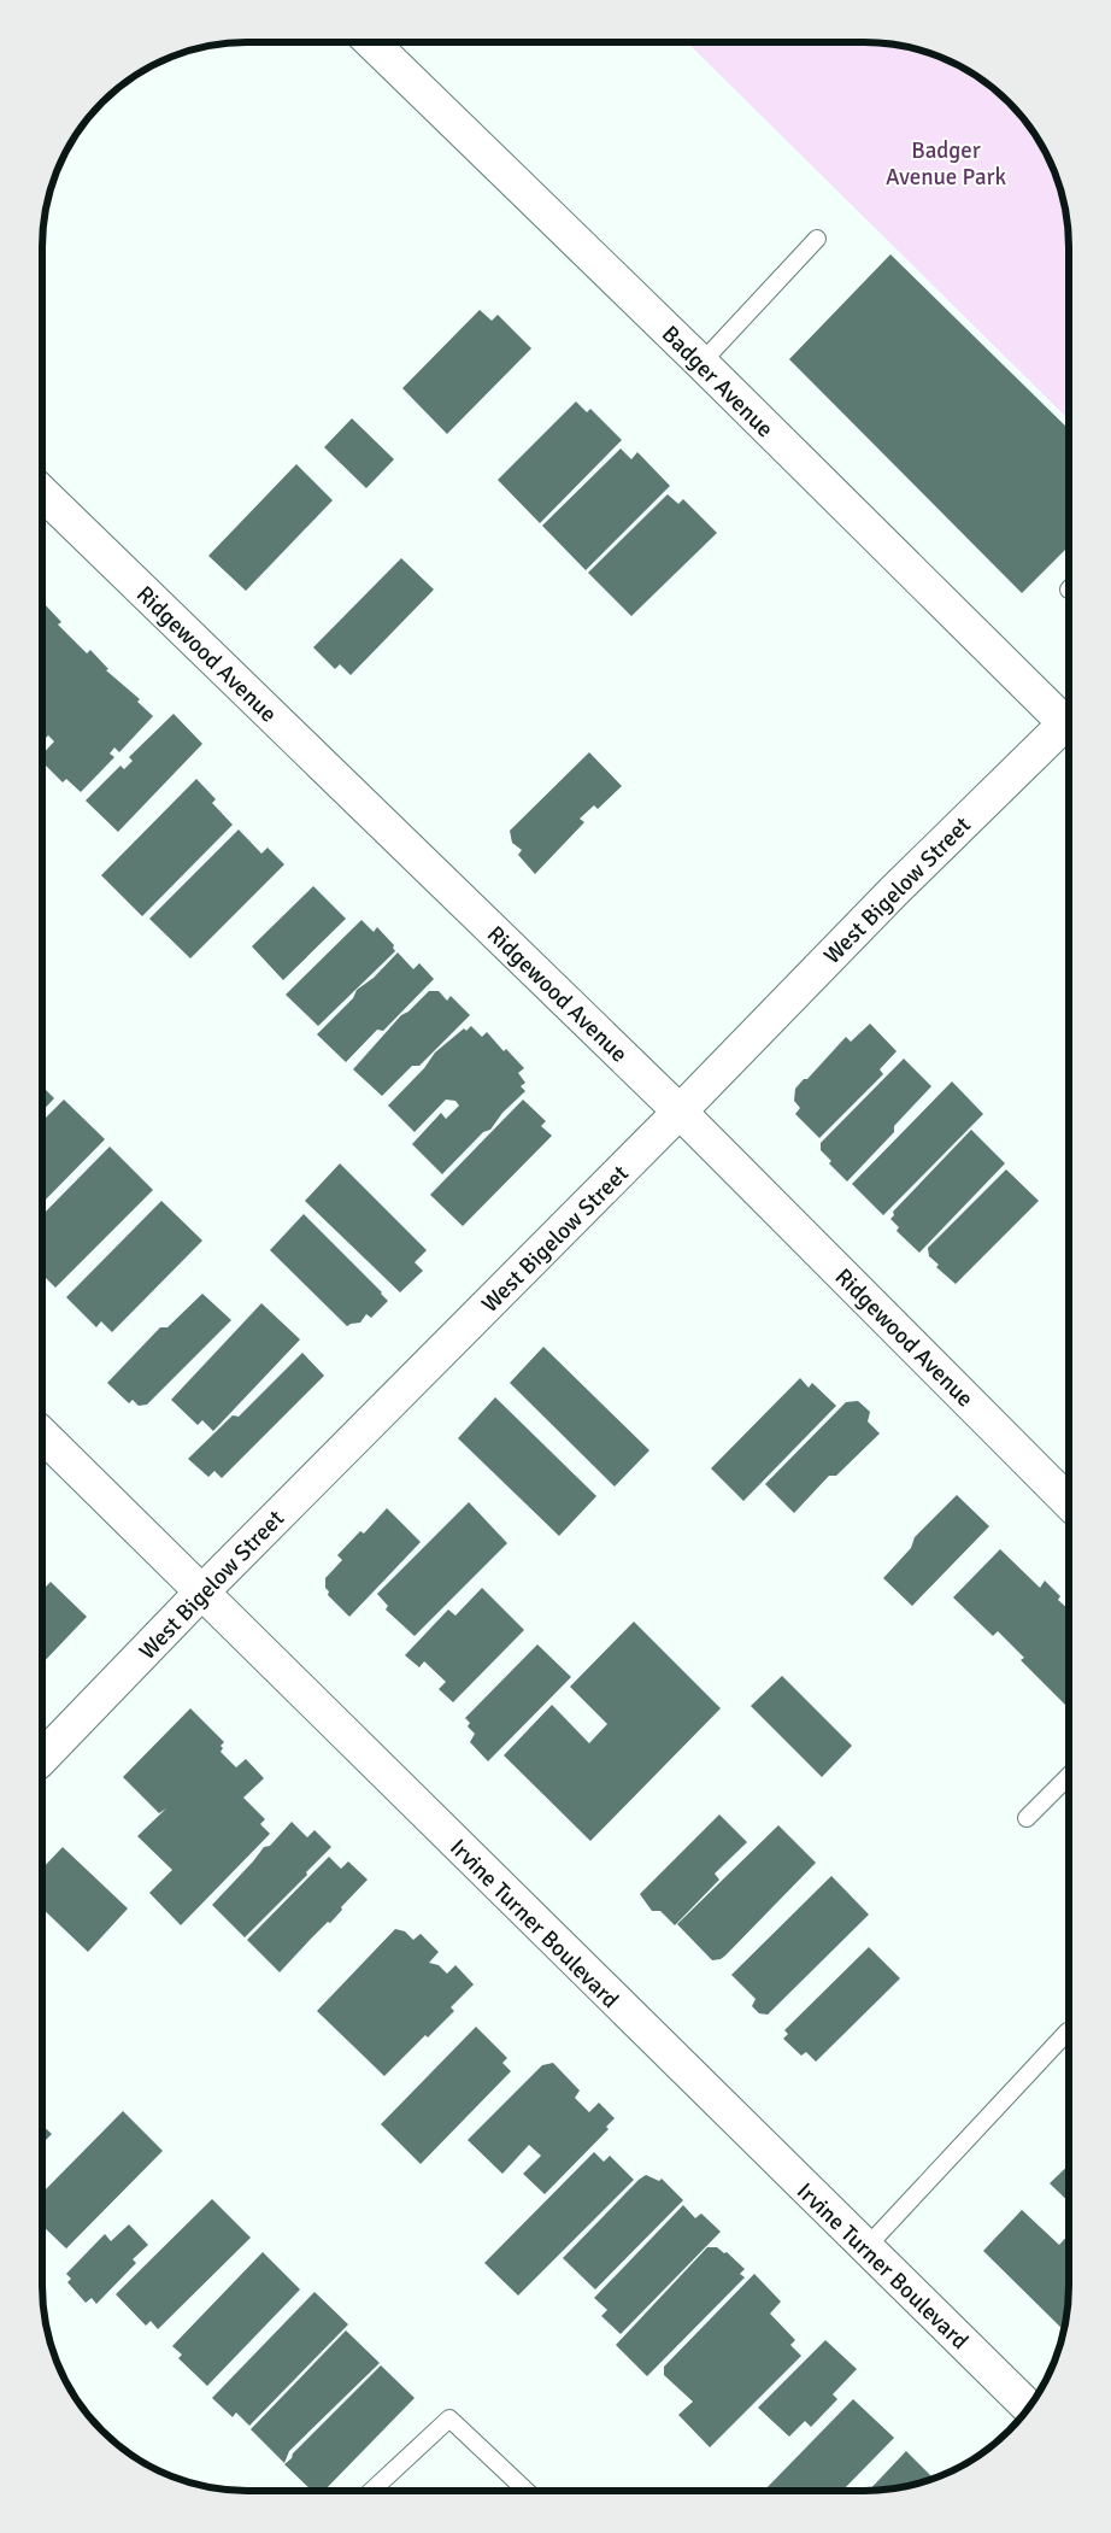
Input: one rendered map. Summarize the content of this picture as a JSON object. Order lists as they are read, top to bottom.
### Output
{
  "streets": {
    "street": [
      "Badger Avenue",
      "Ridgewood Avenue",
      "West Bigelow Street",
      "Irvine Turner Boulevard"
    ]
  },
  "crossings": [
    ["Ridgewood Avenue", "West Bigelow Street"],
    ["West Bigelow Street", "Irvine Turner Boulevard"]
  ],
  "parks": ["Badger Avenue Park"]
}
